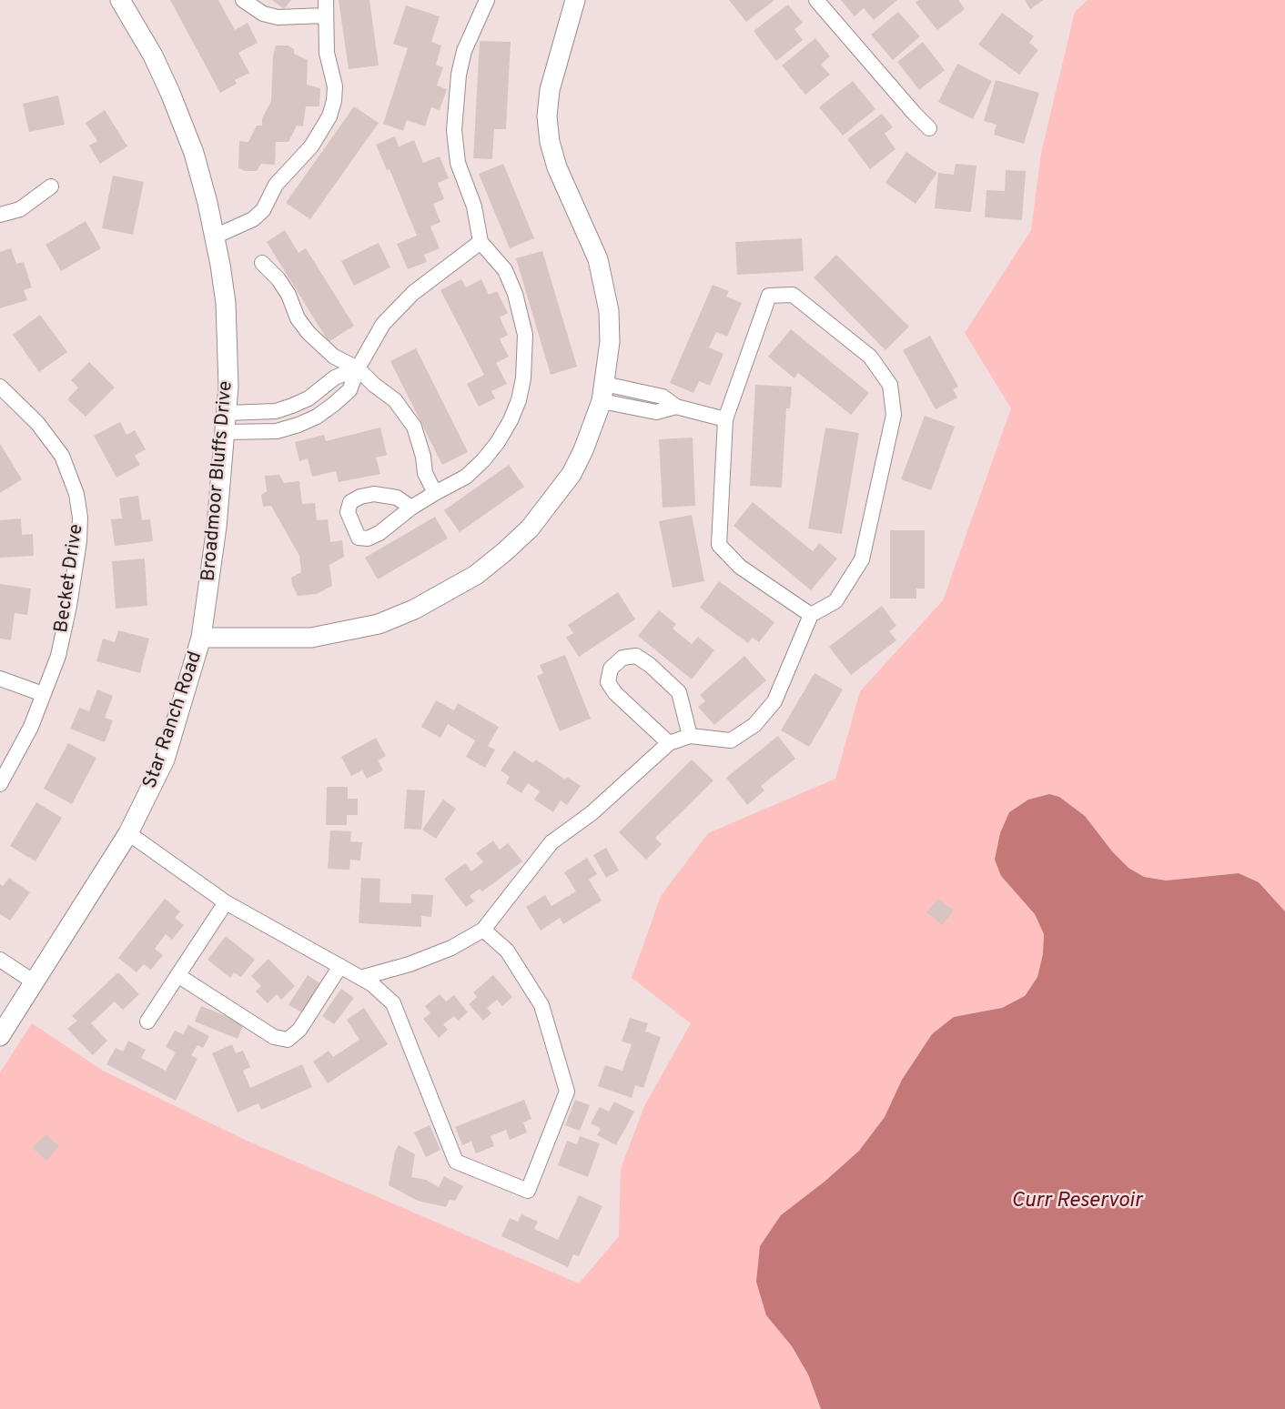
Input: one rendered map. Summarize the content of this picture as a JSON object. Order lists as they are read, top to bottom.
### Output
{
  "streets": {
    "street": ["Broadmoor Bluffs Drive", "Becket Drive", "Star Ranch Road"]
  },
  "crossings": [
    ["Broadmoor Bluffs Drive", "Star Ranch Road"]
  ],
  "water": ["Curr Reservoir"]
}
